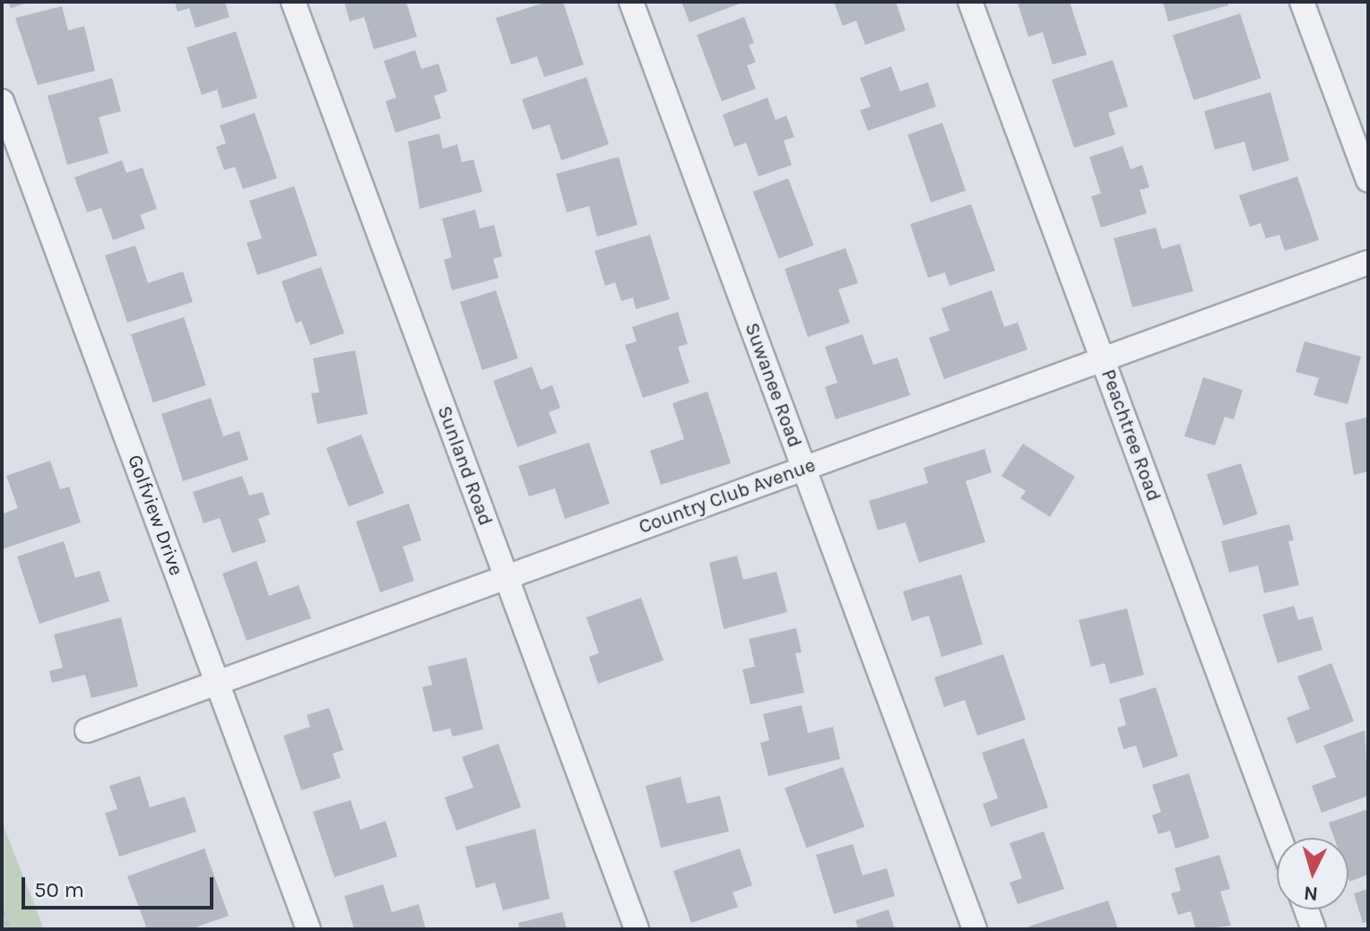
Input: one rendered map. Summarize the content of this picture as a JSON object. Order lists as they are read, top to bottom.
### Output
{
  "streets": {
    "street": [
      "Suwanee Road",
      "Peachtree Road",
      "Sunland Road",
      "Country Club Avenue",
      "Golfview Drive"
    ]
  },
  "crossings": [
    ["Suwanee Road", "Country Club Avenue"],
    ["Peachtree Road", "Country Club Avenue"],
    ["Sunland Road", "Country Club Avenue"],
    ["Country Club Avenue", "Golfview Drive"]
  ],
  "scale_bar": "50 m",
  "north": "bottom"
}
